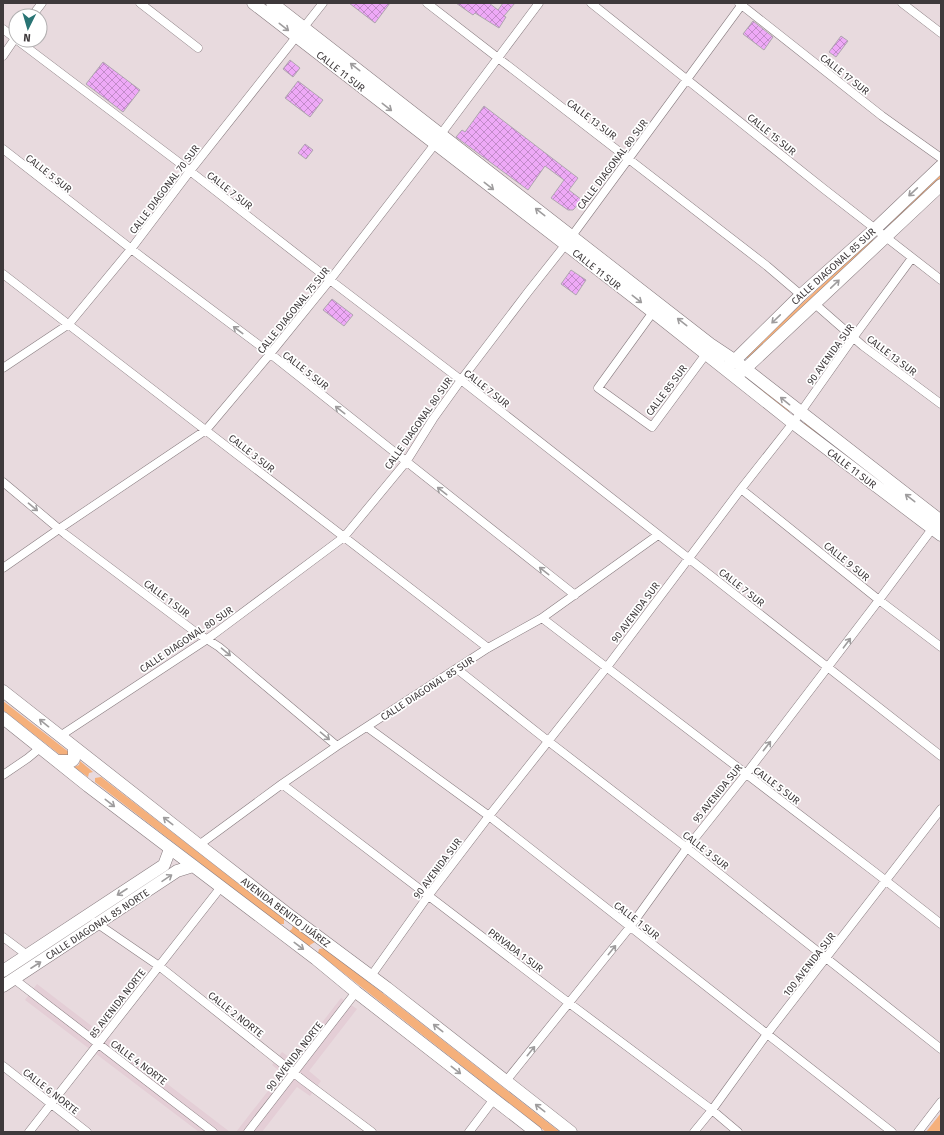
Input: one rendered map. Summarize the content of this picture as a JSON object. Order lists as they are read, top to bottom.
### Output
{
  "streets": {
    "main road": [
      "CALLE 11 SUR",
      "CALLE DIAGONAL 85 SUR",
      "AVENIDA BENITO JUÁREZ",
      "CALLE DIAGONAL 85 NORTE"
    ],
    "street": [
      "CALLE 17 SUR",
      "CALLE 13 SUR",
      "CALLE 15 SUR",
      "CALLE DIAGONAL 80 SUR",
      "CALLE 5 SUR",
      "CALLE DIAGONAL 70 SUR",
      "CALLE 7 SUR",
      "CALLE DIAGONAL 75 SUR",
      "90 AVENIDA SUR",
      "CALLE 85 SUR",
      "CALLE 3 SUR",
      "CALLE 9 SUR",
      "CALLE 1 SUR",
      "95 AVENIDA SUR",
      "PRIVADA 1 SUR",
      "100 AVENIDA SUR",
      "85 AVENIDA NORTE",
      "CALLE 2 NORTE",
      "90 AVENIDA NORTE",
      "CALLE 4 NORTE",
      "CALLE 6 NORTE"
    ]
  },
  "crossings": [
    ["CALLE 11 SUR", "CALLE DIAGONAL 80 SUR"],
    ["CALLE 11 SUR", "CALLE DIAGONAL 70 SUR"],
    ["CALLE 11 SUR", "CALLE DIAGONAL 85 SUR"],
    ["CALLE 11 SUR", "CALLE DIAGONAL 75 SUR"],
    ["CALLE 11 SUR", "90 AVENIDA SUR"],
    ["CALLE 11 SUR", "CALLE 85 SUR"],
    ["CALLE 11 SUR", "95 AVENIDA SUR"],
    ["CALLE 17 SUR", "CALLE DIAGONAL 80 SUR"],
    ["CALLE 13 SUR", "CALLE DIAGONAL 80 SUR"],
    ["CALLE 13 SUR", "CALLE DIAGONAL 85 SUR"],
    ["CALLE 13 SUR", "CALLE DIAGONAL 75 SUR"],
    ["CALLE 13 SUR", "90 AVENIDA SUR"],
    ["CALLE 15 SUR", "CALLE DIAGONAL 80 SUR"],
    ["CALLE 15 SUR", "CALLE DIAGONAL 85 SUR"],
    ["CALLE 15 SUR", "90 AVENIDA SUR"],
    ["CALLE DIAGONAL 80 SUR", "CALLE 5 SUR"],
    ["CALLE DIAGONAL 80 SUR", "CALLE 7 SUR"],
    ["CALLE DIAGONAL 80 SUR", "CALLE 3 SUR"],
    ["CALLE DIAGONAL 80 SUR", "CALLE 1 SUR"],
    ["CALLE DIAGONAL 80 SUR", "AVENIDA BENITO JUÁREZ"],
    ["CALLE 5 SUR", "CALLE DIAGONAL 70 SUR"],
    ["CALLE 5 SUR", "CALLE DIAGONAL 85 SUR"],
    ["CALLE 5 SUR", "CALLE DIAGONAL 75 SUR"],
    ["CALLE 5 SUR", "90 AVENIDA SUR"],
    ["CALLE 5 SUR", "95 AVENIDA SUR"],
    ["CALLE 5 SUR", "100 AVENIDA SUR"],
    ["CALLE DIAGONAL 70 SUR", "CALLE 7 SUR"],
    ["CALLE DIAGONAL 70 SUR", "CALLE 3 SUR"],
    ["CALLE 7 SUR", "CALLE DIAGONAL 85 SUR"],
    ["CALLE 7 SUR", "CALLE DIAGONAL 75 SUR"],
    ["CALLE 7 SUR", "90 AVENIDA SUR"],
    ["CALLE 7 SUR", "95 AVENIDA SUR"],
    ["CALLE DIAGONAL 85 SUR", "CALLE 3 SUR"],
    ["CALLE DIAGONAL 85 SUR", "CALLE 1 SUR"],
    ["CALLE DIAGONAL 85 SUR", "AVENIDA BENITO JUÁREZ"],
    ["CALLE DIAGONAL 85 SUR", "PRIVADA 1 SUR"],
    ["CALLE DIAGONAL 75 SUR", "CALLE 3 SUR"],
    ["CALLE DIAGONAL 75 SUR", "CALLE 1 SUR"],
    ["90 AVENIDA SUR", "CALLE 3 SUR"],
    ["90 AVENIDA SUR", "CALLE 9 SUR"],
    ["90 AVENIDA SUR", "CALLE 1 SUR"],
    ["90 AVENIDA SUR", "AVENIDA BENITO JUÁREZ"],
    ["90 AVENIDA SUR", "PRIVADA 1 SUR"],
    ["CALLE 3 SUR", "95 AVENIDA SUR"],
    ["CALLE 3 SUR", "100 AVENIDA SUR"],
    ["CALLE 9 SUR", "95 AVENIDA SUR"],
    ["CALLE 1 SUR", "95 AVENIDA SUR"],
    ["CALLE 1 SUR", "100 AVENIDA SUR"],
    ["95 AVENIDA SUR", "AVENIDA BENITO JUÁREZ"],
    ["95 AVENIDA SUR", "PRIVADA 1 SUR"],
    ["AVENIDA BENITO JUÁREZ", "CALLE DIAGONAL 85 NORTE"],
    ["AVENIDA BENITO JUÁREZ", "85 AVENIDA NORTE"],
    ["AVENIDA BENITO JUÁREZ", "90 AVENIDA NORTE"],
    ["CALLE DIAGONAL 85 NORTE", "CALLE 2 NORTE"],
    ["CALLE DIAGONAL 85 NORTE", "CALLE 4 NORTE"],
    ["PRIVADA 1 SUR", "100 AVENIDA SUR"],
    ["85 AVENIDA NORTE", "CALLE 2 NORTE"],
    ["85 AVENIDA NORTE", "CALLE 4 NORTE"],
    ["85 AVENIDA NORTE", "CALLE 6 NORTE"],
    ["CALLE 2 NORTE", "90 AVENIDA NORTE"]
  ],
  "one_way": ["CALLE 5 SUR", "95 AVENIDA SUR"],
  "north": "bottom"
}
